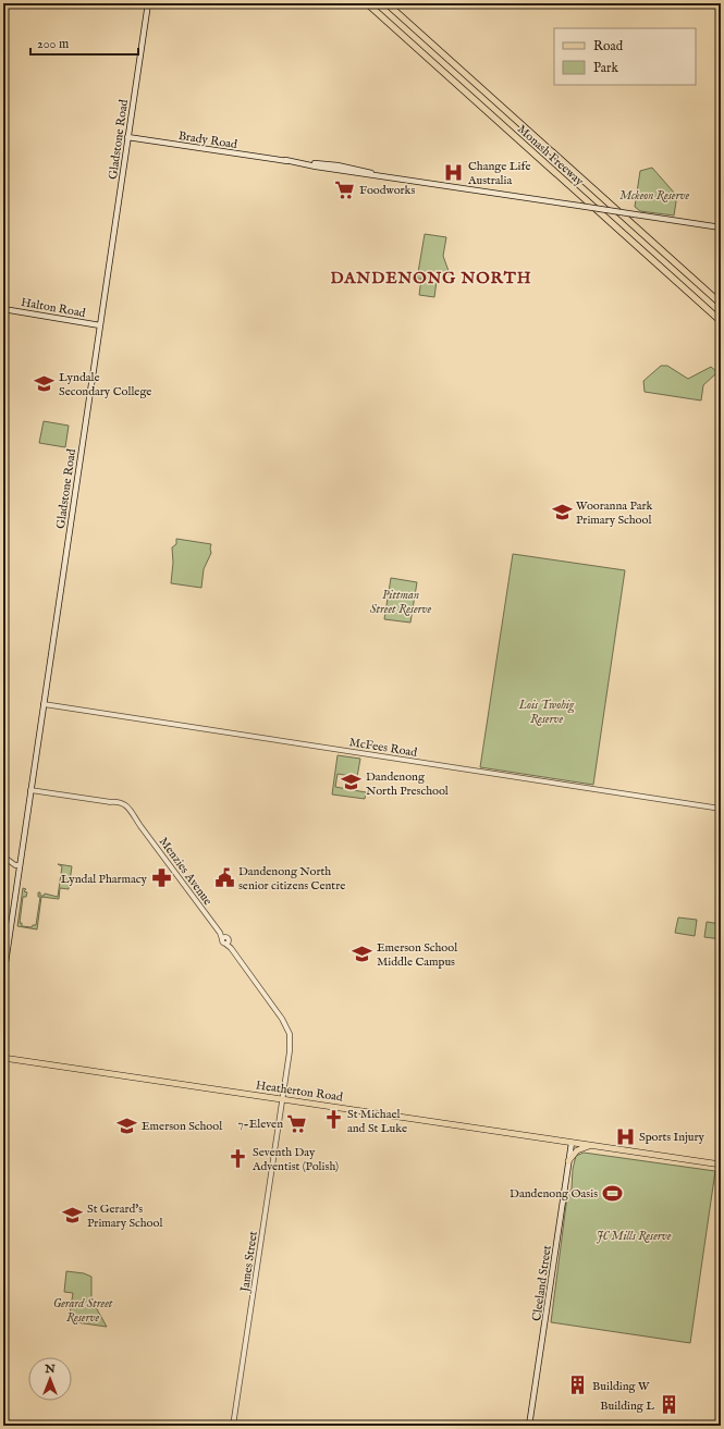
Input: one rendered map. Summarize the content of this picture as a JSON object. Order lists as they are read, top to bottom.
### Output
{
  "streets": {
    "highway": ["Monash Freeway"],
    "main road": [
      "Gladstone Road",
      "Brady Road",
      "Halton Road",
      "Heatherton Road",
      "Cleeland Street"
    ],
    "street": ["McFees Road", "Menzies Avenue", "James Street"]
  },
  "crossings": [
    ["Gladstone Road", "Brady Road"],
    ["Gladstone Road", "Halton Road"],
    ["Gladstone Road", "McFees Road"],
    ["Gladstone Road", "Menzies Avenue"],
    ["Menzies Avenue", "Heatherton Road"],
    ["Menzies Avenue", "James Street"],
    ["Heatherton Road", "James Street"],
    ["Heatherton Road", "Cleeland Street"]
  ],
  "districts": ["DANDENONG NORTH"],
  "parks": [
    "Mckeon Reserve",
    "Pittman Street Reserve",
    "Lois Twohig Reserve",
    "JC Mills Reserve",
    "Gerard Street Reserve"
  ],
  "places": {
    "hospital": ["Change Life Australia", "Sports Injury"],
    "supermarket": ["Foodworks", "7-Eleven"],
    "school or university": [
      "Lyndale Secondary College",
      "Wooranna Park Primary School",
      "Dandenong North Preschool",
      "Emerson School Middle Campus",
      "Emerson School",
      "St Gerard's Primary School"
    ],
    "public building": ["Dandenong North senior citizens Centre"],
    "pharmacy": ["Lyndal Pharmacy"],
    "church": ["St Michael and St Luke", "Seventh Day Adventist (Polish)"],
    "sports": ["Dandenong Oasis"],
    "building": ["Building W", "Building L"]
  },
  "legend": ["Road", "Park"],
  "scale_bar": "200 m",
  "north": "top"
}
